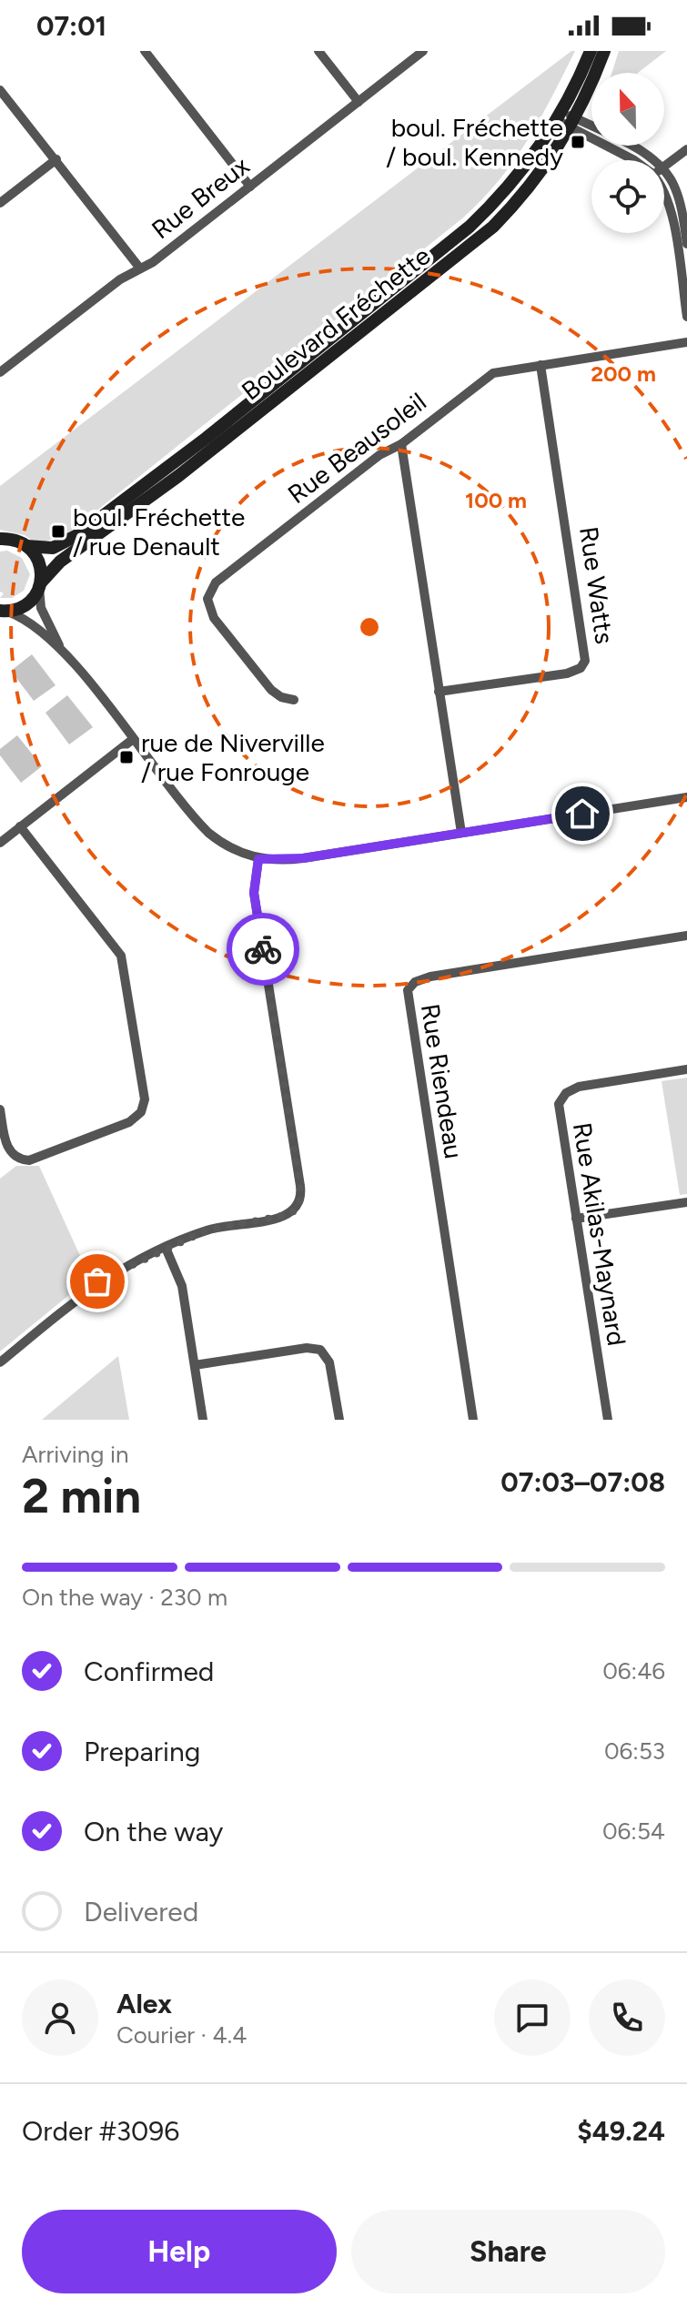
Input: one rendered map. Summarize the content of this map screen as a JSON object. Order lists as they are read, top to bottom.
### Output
{
  "streets": {
    "main road": ["Boulevard Fréchette"],
    "street": [
      "Rue Breux",
      "Rue Beausoleil",
      "Rue Watts",
      "Rue Riendeau",
      "Rue Akilas-Maynard"
    ]
  },
  "crossings": [
    ["Rue Beausoleil", "Rue Watts"]
  ],
  "places": {
    "transit": ["boul. Fréchette / boul. Kennedy", "boul. Fréchette / rue Denault", "rue de Niverville / rue Fonrouge"]
  },
  "north": "top",
  "page": {
    "status": "07:01",
    "heading": ["2 min", "Arriving in", "07:03–07:08"],
    "panel": [
      "Alex",
      "Courier · 4.4",
      "Order #3096",
      "$49.24"
    ],
    "bar": "On the way · 230 m",
    "list": [
      ["Confirmed", "06:46"],
      ["Preparing", "06:53"],
      ["On the way", "06:54"],
      "Delivered"
    ],
    "buttons": ["Help", "Share"]
  },
  "rings": ["200 m", "100 m"]
}
